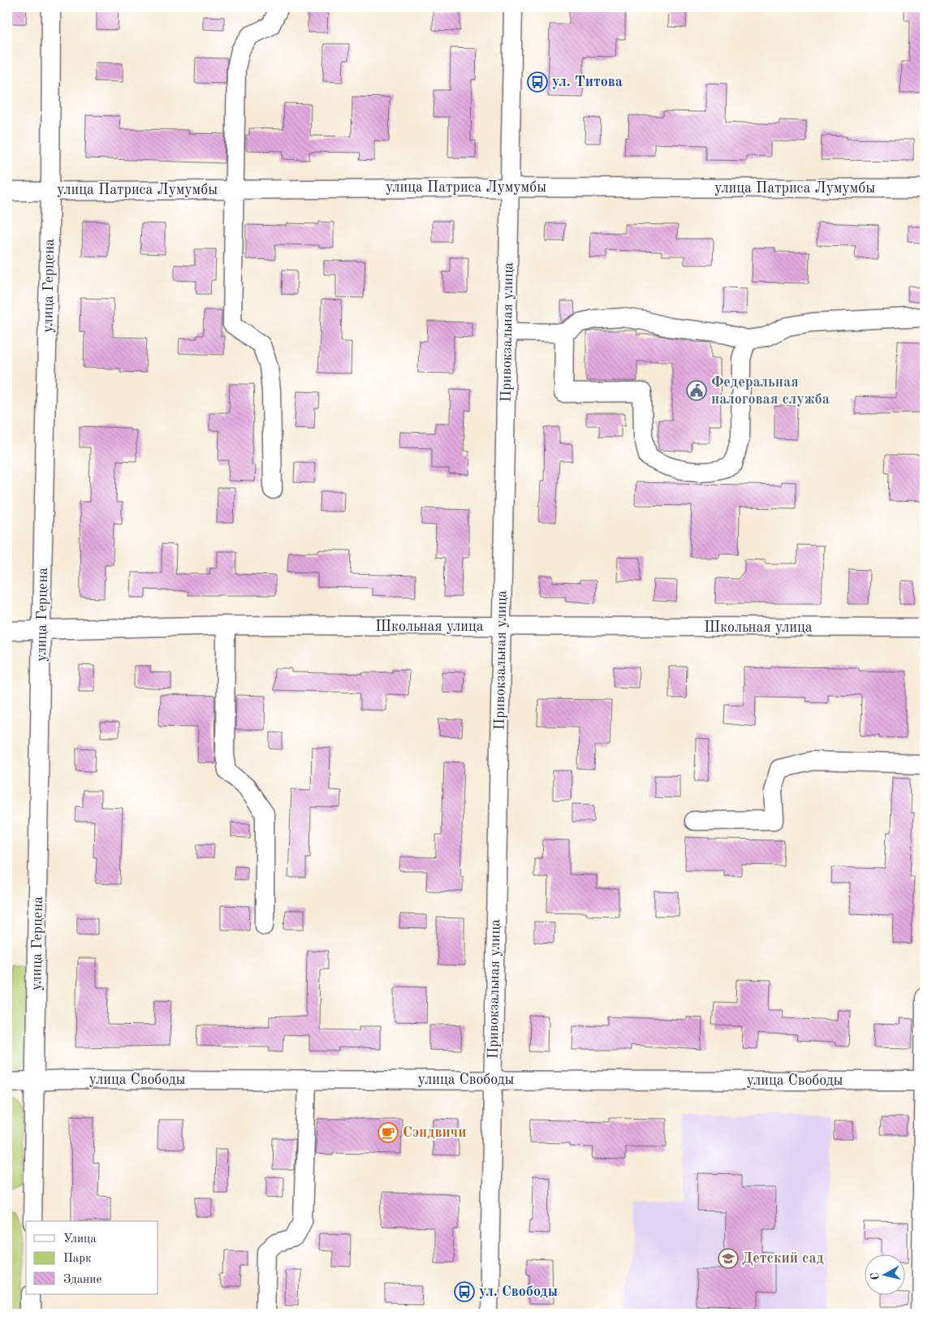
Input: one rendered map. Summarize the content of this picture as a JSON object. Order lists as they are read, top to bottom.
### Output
{
  "streets": {
    "street": [
      "улица Патриса Лумумбы",
      "улица Герцена",
      "Привокзальная улица",
      "Школьная улица",
      "улица Свободы"
    ]
  },
  "crossings": [
    ["улица Патриса Лумумбы", "улица Герцена"],
    ["улица Патриса Лумумбы", "Привокзальная улица"],
    ["улица Герцена", "Школьная улица"],
    ["улица Герцена", "улица Свободы"],
    ["Привокзальная улица", "Школьная улица"],
    ["Привокзальная улица", "улица Свободы"]
  ],
  "places": {
    "bus stop": ["ул. Титова", "ул. Свободы"],
    "public building": ["Федеральная налоговая служба"],
    "cafe": ["Сэндвичи"],
    "school or university": ["Детский сад"]
  },
  "legend": ["Улица", "Парк", "Здание"],
  "north": "left"
}
